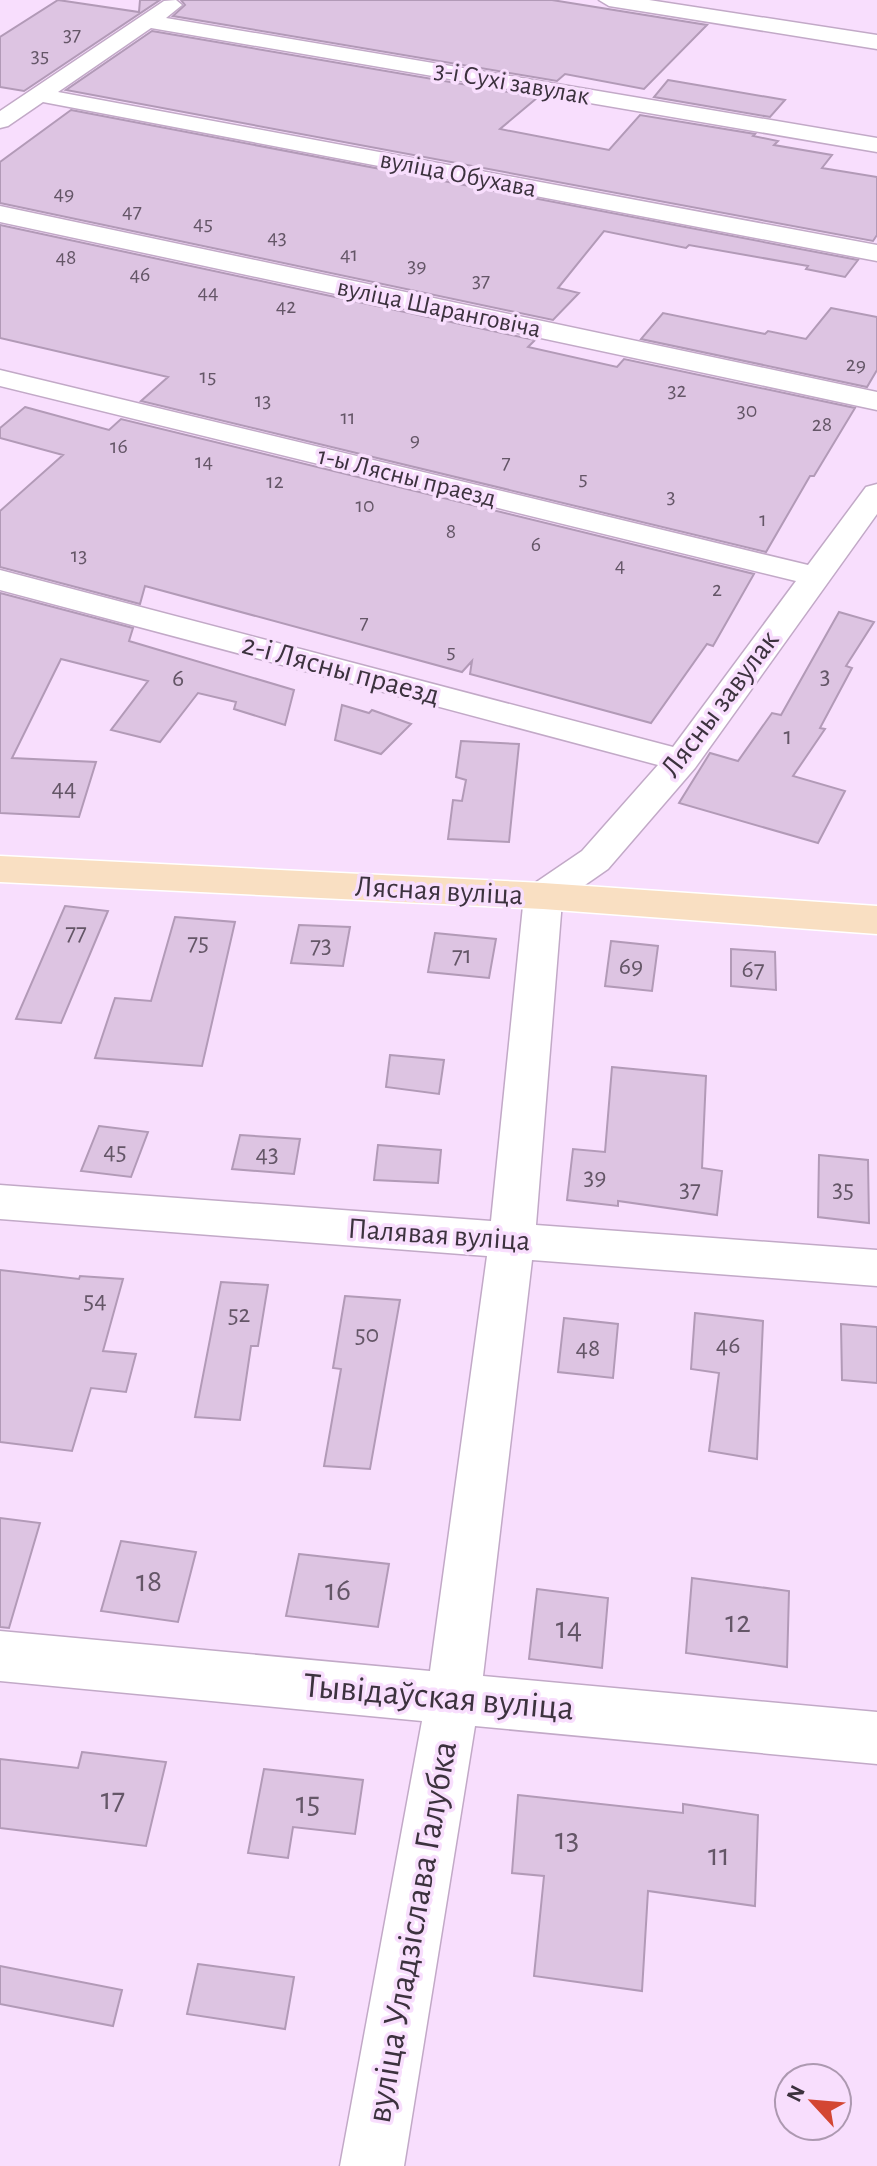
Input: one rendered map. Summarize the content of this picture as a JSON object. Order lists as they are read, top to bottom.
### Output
{
  "streets": {
    "main road": ["Лясная вуліца"],
    "street": [
      "3-і Сухі завулак",
      "вуліца Обухава",
      "вуліца Шаранговіча",
      "1-ы Лясны праезд",
      "2-і Лясны праезд",
      "Лясны завулак",
      "Палявая вуліца",
      "Тывідаўская вуліца",
      "вуліца Уладзіслава Галубка"
    ]
  },
  "crossings": [
    ["1-ы Лясны праезд", "Лясны завулак"],
    ["2-і Лясны праезд", "Лясны завулак"],
    ["Лясны завулак", "Лясная вуліца"],
    ["Лясны завулак", "вуліца Уладзіслава Галубка"],
    ["Лясная вуліца", "вуліца Уладзіслава Галубка"],
    ["Палявая вуліца", "вуліца Уладзіслава Галубка"],
    ["Тывідаўская вуліца", "вуліца Уладзіслава Галубка"]
  ],
  "house_numbers": [
    "37",
    "35",
    "49",
    "47",
    "45",
    "43",
    "41",
    "48",
    "39",
    "46",
    "37",
    "44",
    "42",
    "29",
    "15",
    "32",
    "13",
    "30",
    "11",
    "28",
    "9",
    "16",
    "14",
    "7",
    "5",
    "12",
    "3",
    "10",
    "1",
    "8",
    "6",
    "13",
    "4",
    "2",
    "7",
    "5",
    "3",
    "6",
    "1",
    "44",
    "77",
    "75",
    "73",
    "71",
    "69",
    "67",
    "45",
    "43",
    "39",
    "37",
    "35",
    "54",
    "52",
    "50",
    "46",
    "48",
    "18",
    "16",
    "12",
    "14",
    "17",
    "15",
    "13",
    "11"
  ],
  "north": "top left"
}
